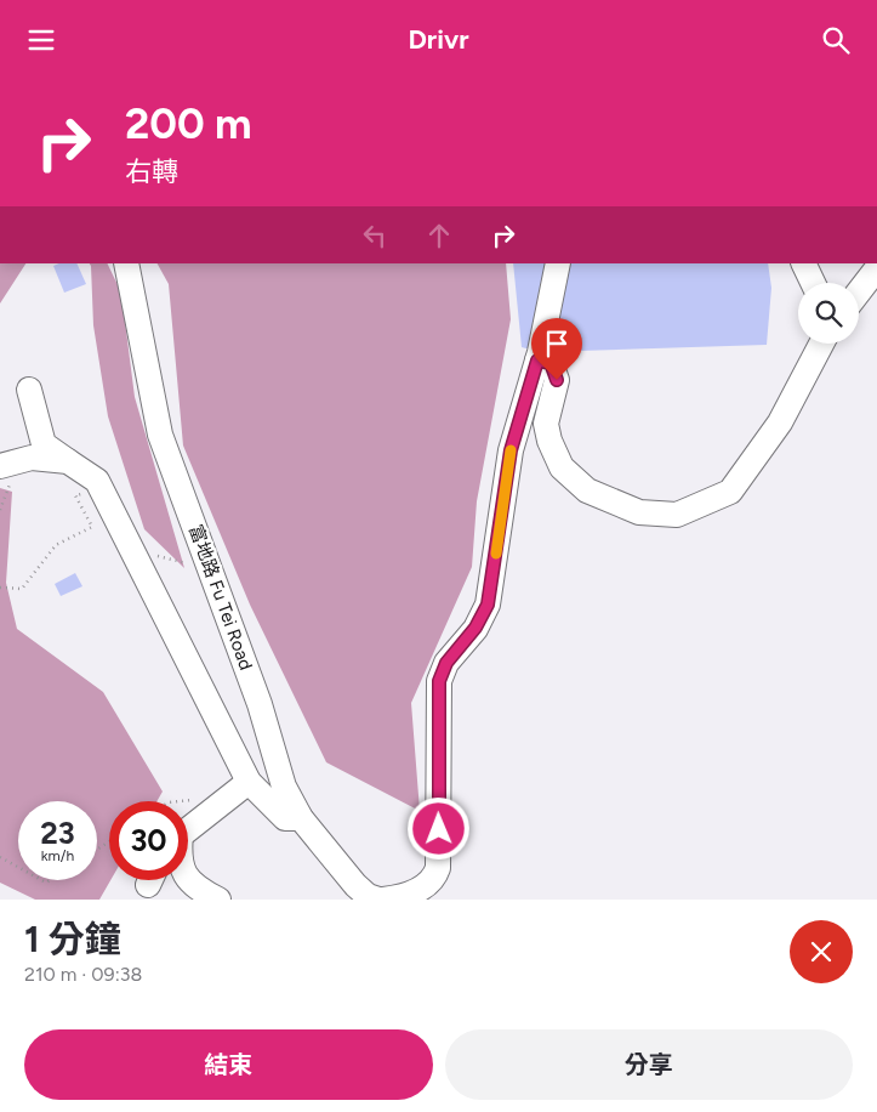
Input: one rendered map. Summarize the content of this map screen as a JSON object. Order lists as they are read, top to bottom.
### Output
{
  "streets": {
    "street": ["富地路 Fu Tei Road"]
  },
  "page": {
    "header": "Drivr",
    "turn": ["200 m", "右轉"],
    "speed": "23 km/h",
    "limit": "30",
    "heading": ["1 分鐘", "210 m · 09:38"],
    "buttons": ["結束", "分享"]
  }
}
